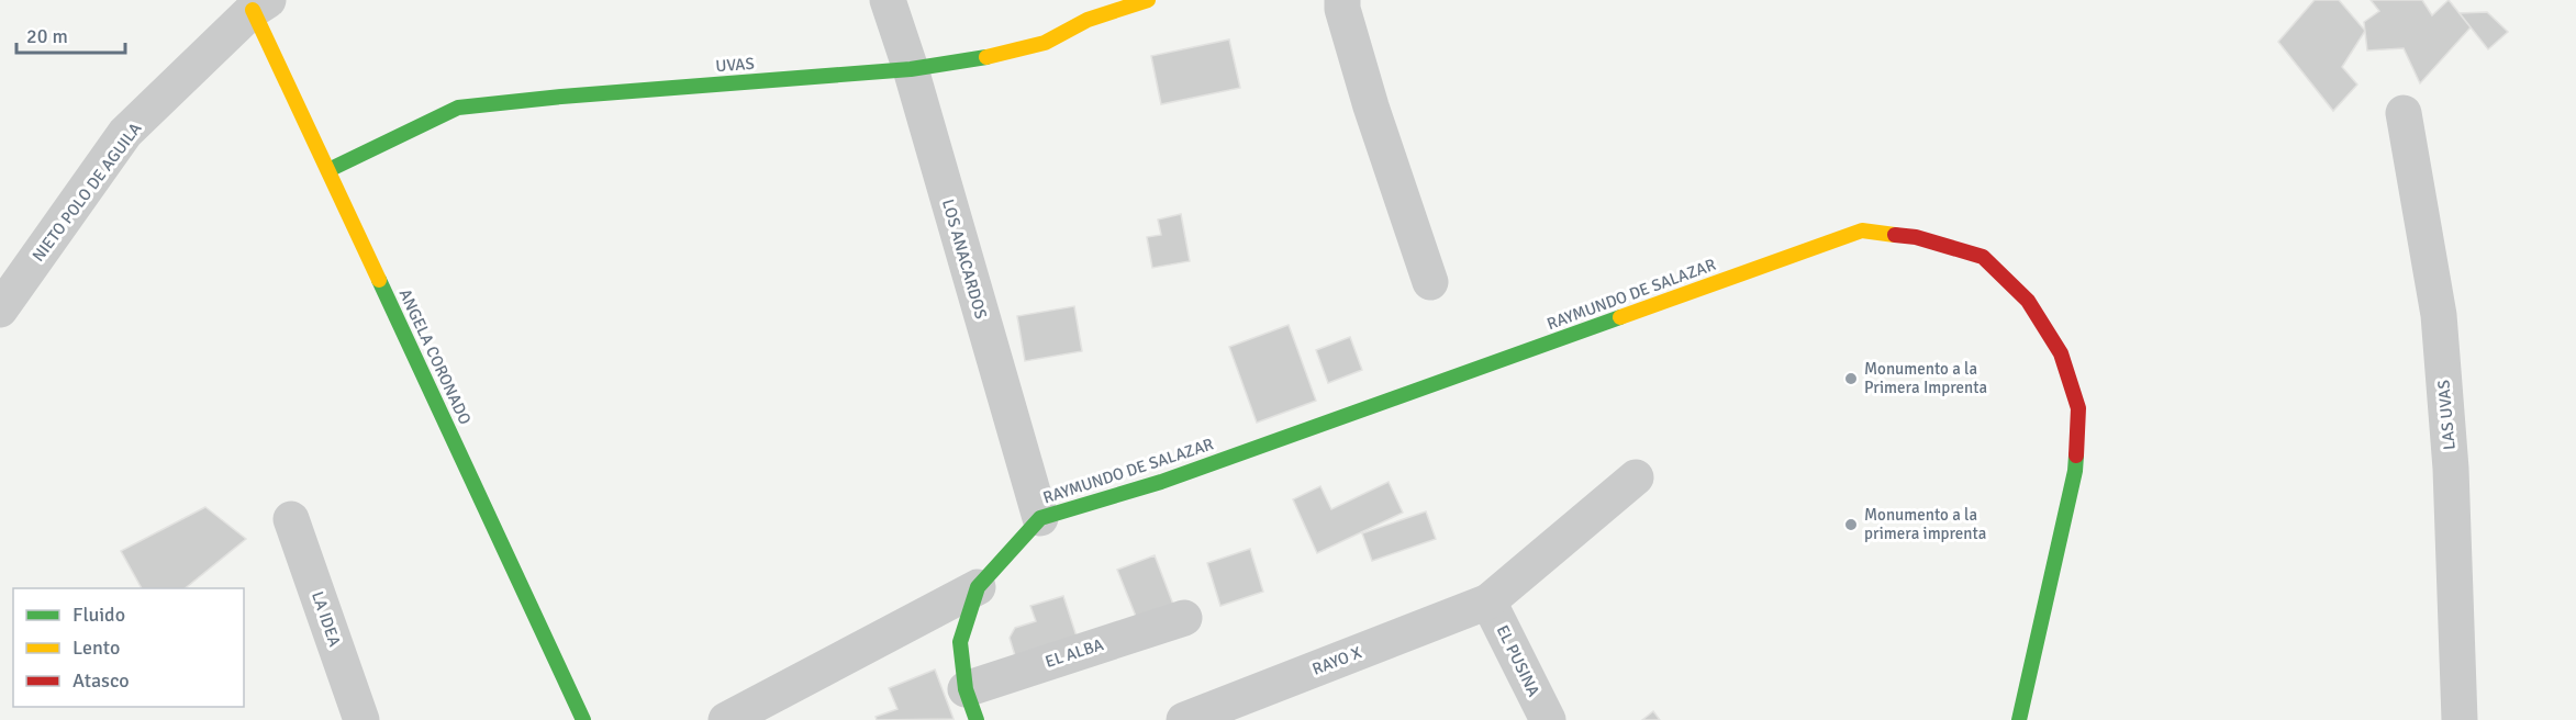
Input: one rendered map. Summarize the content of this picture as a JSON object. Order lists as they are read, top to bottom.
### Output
{
  "streets": {
    "street": [
      "UVAS",
      "NIETO POLO DE AGUILA",
      "LOS ANACARDOS",
      "RAYMUNDO DE SALAZAR",
      "ANGELA CORONADO",
      "LAS UVAS",
      "LA IDEA",
      "EL ALBA",
      "RAYO X",
      "EL PUSINA"
    ]
  },
  "crossings": [
    ["UVAS", "LOS ANACARDOS"],
    ["UVAS", "ANGELA CORONADO"],
    ["NIETO POLO DE AGUILA", "ANGELA CORONADO"],
    ["LOS ANACARDOS", "RAYMUNDO DE SALAZAR"],
    ["RAYMUNDO DE SALAZAR", "EL ALBA"],
    ["RAYO X", "EL PUSINA"]
  ],
  "places": ["Monumento a la Primera Imprenta", "Monumento a la primera imprenta"],
  "legend": ["Fluido", "Lento", "Atasco"],
  "scale_bar": "20 m"
}
